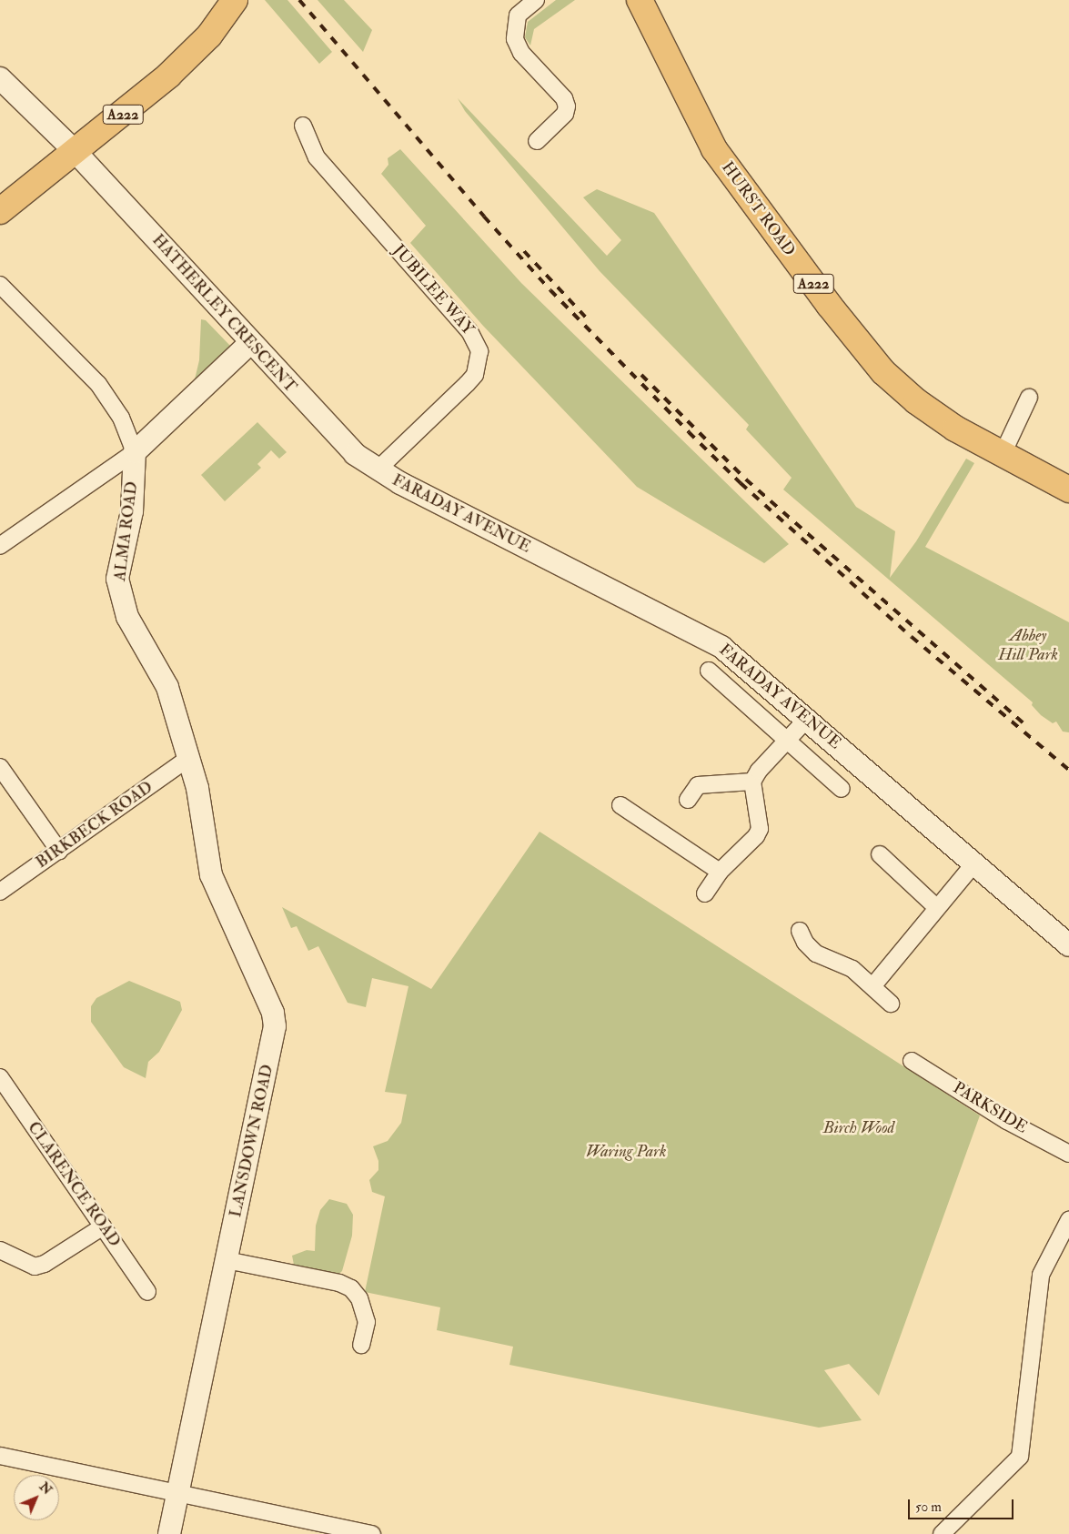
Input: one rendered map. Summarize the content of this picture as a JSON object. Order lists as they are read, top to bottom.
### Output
{
  "streets": {
    "main road": ["A222", "HURST ROAD"],
    "street": [
      "JUBILEE WAY",
      "HATHERLEY CRESCENT",
      "FARADAY AVENUE",
      "ALMA ROAD",
      "BIRKBECK ROAD",
      "PARKSIDE",
      "LANSDOWN ROAD",
      "CLARENCE ROAD"
    ]
  },
  "crossings": [
    ["A222", "HATHERLEY CRESCENT"],
    ["JUBILEE WAY", "HATHERLEY CRESCENT"],
    ["JUBILEE WAY", "FARADAY AVENUE"],
    ["HATHERLEY CRESCENT", "FARADAY AVENUE"],
    ["ALMA ROAD", "BIRKBECK ROAD"],
    ["ALMA ROAD", "LANSDOWN ROAD"],
    ["BIRKBECK ROAD", "LANSDOWN ROAD"]
  ],
  "parks": ["Abbey Hill Park", "Birch Wood", "Waring Park"],
  "scale_bar": "50 m",
  "north": "top right"
}
